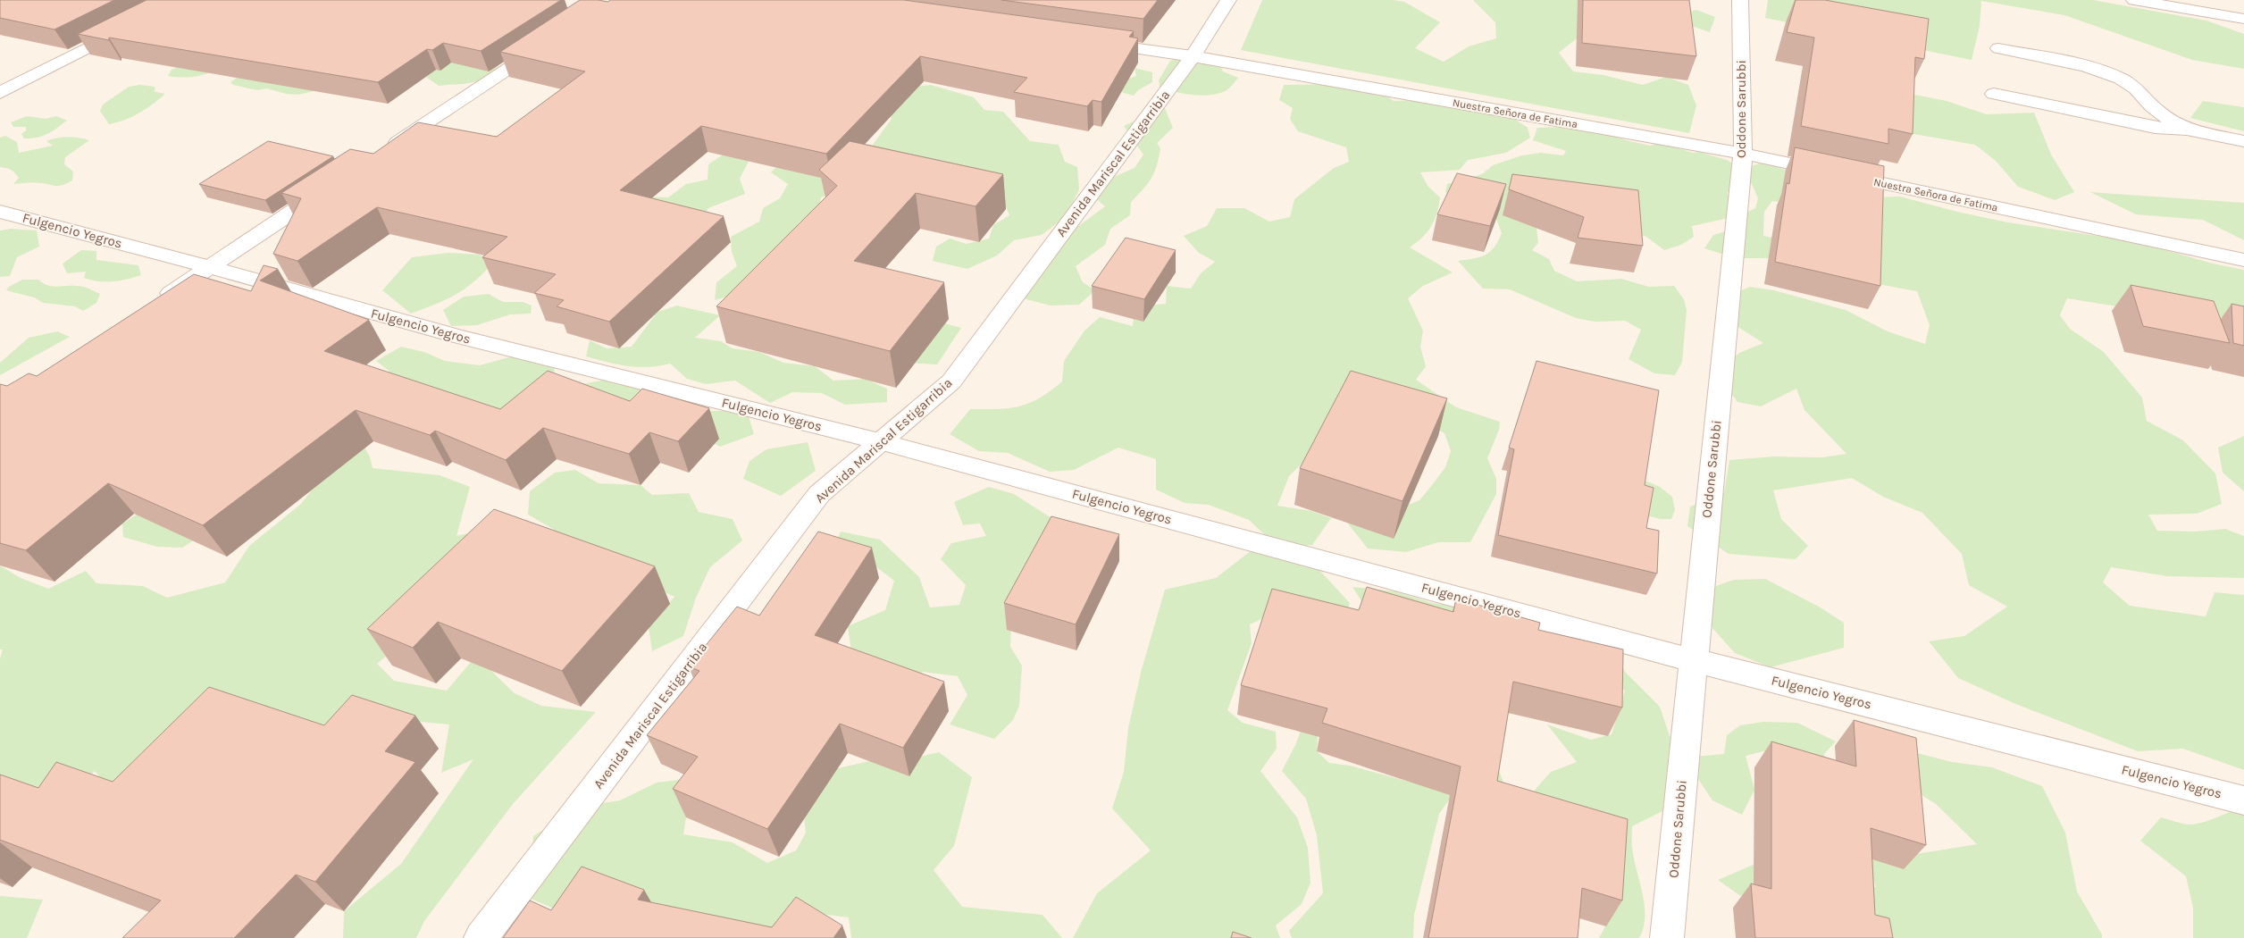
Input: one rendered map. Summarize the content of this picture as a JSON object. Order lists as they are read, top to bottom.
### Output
{
  "streets": {
    "street": [
      "Oddone Sarubbi",
      "Nuestra Señora de Fatima",
      "Avenida Mariscal Estigarribia",
      "Fulgencio Yegros"
    ]
  },
  "crossings": [
    ["Oddone Sarubbi", "Nuestra Señora de Fatima"],
    ["Oddone Sarubbi", "Fulgencio Yegros"],
    ["Nuestra Señora de Fatima", "Avenida Mariscal Estigarribia"],
    ["Avenida Mariscal Estigarribia", "Fulgencio Yegros"]
  ]
}
